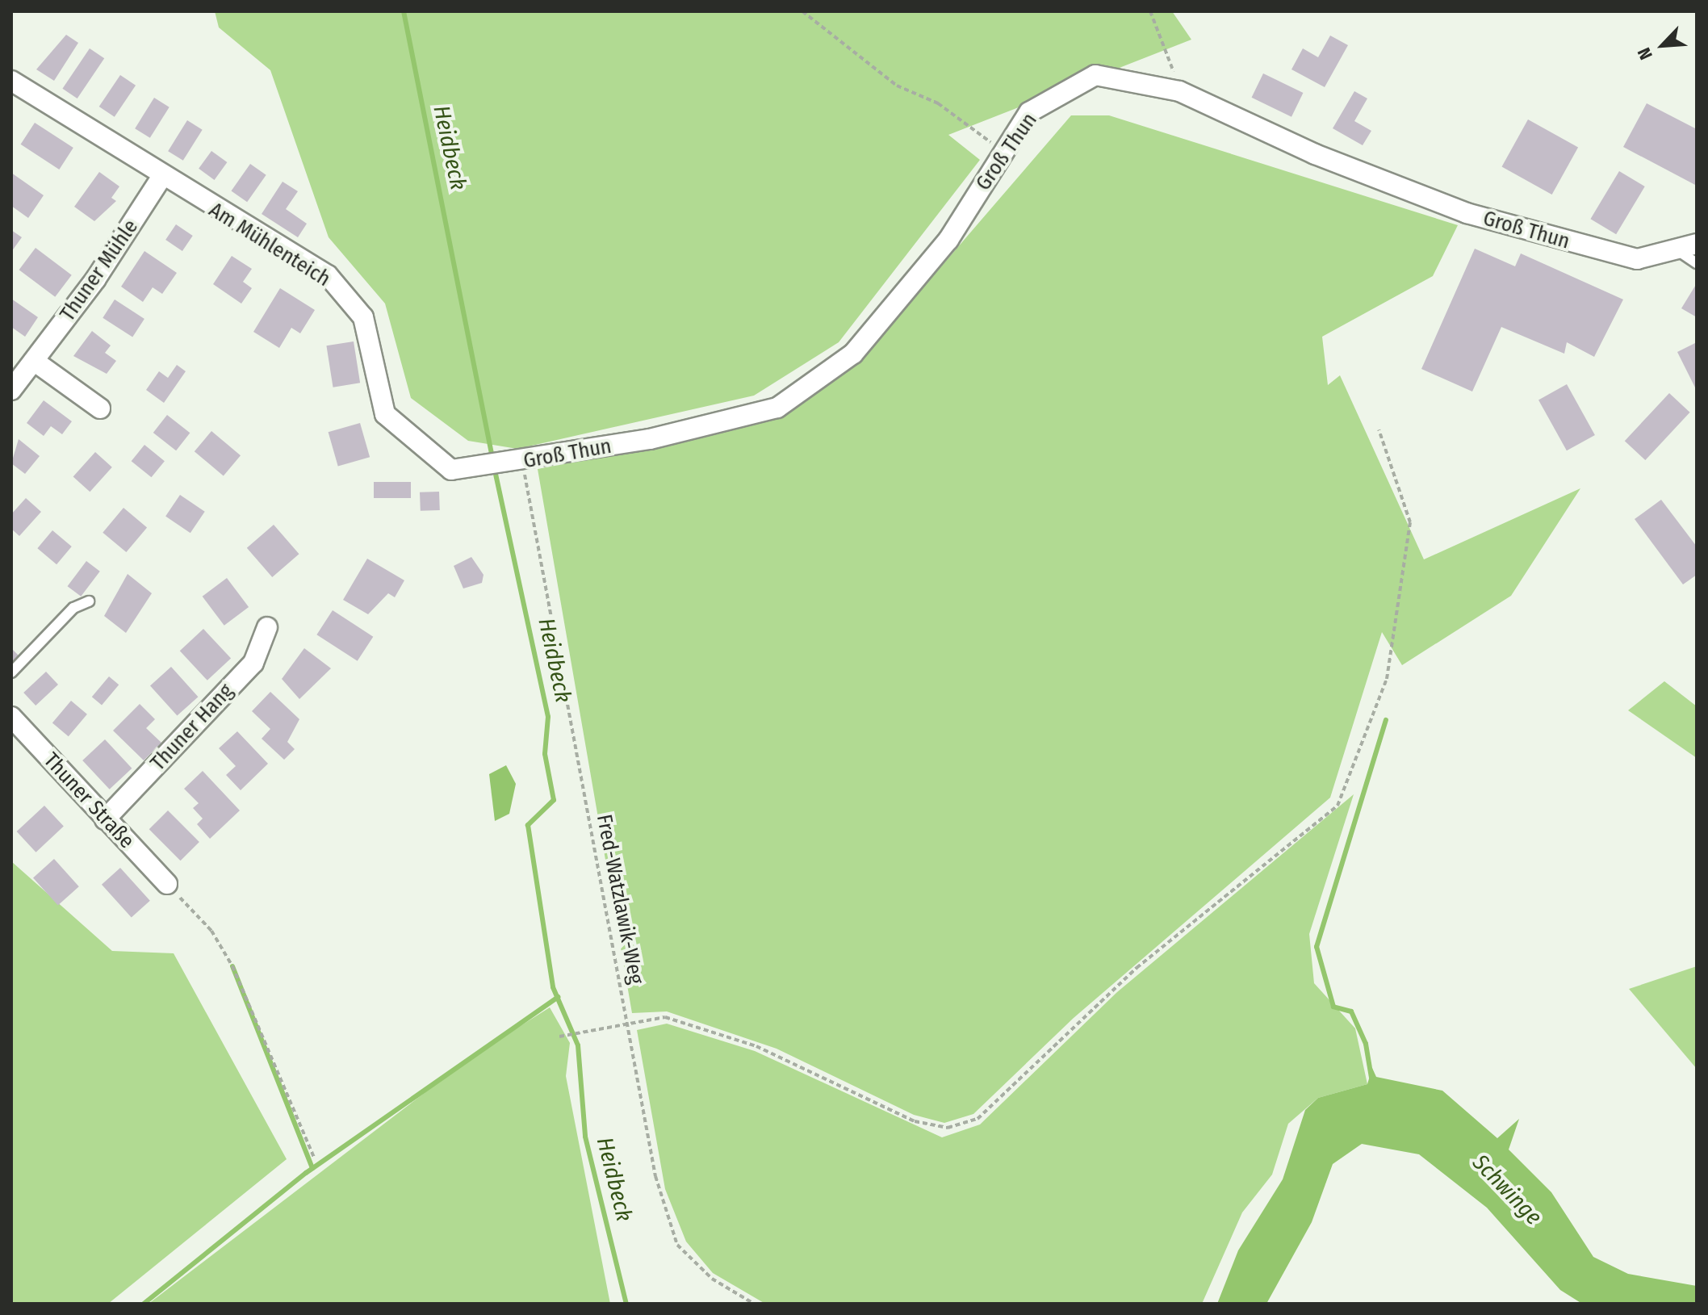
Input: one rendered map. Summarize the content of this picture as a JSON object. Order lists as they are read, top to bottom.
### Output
{
  "streets": {
    "street": [
      "Groß Thun",
      "Am Mühlenteich",
      "Thuner Mühle",
      "Thuner Hang",
      "Thuner Straße"
    ],
    "path": ["Fred-Watzlawik-Weg"]
  },
  "crossings": [
    ["Groß Thun", "Am Mühlenteich"],
    ["Groß Thun", "Fred-Watzlawik-Weg"],
    ["Am Mühlenteich", "Thuner Mühle"],
    ["Thuner Hang", "Thuner Straße"]
  ],
  "water": ["Heidbeck", "Schwinge"],
  "north": "bottom left"
}
